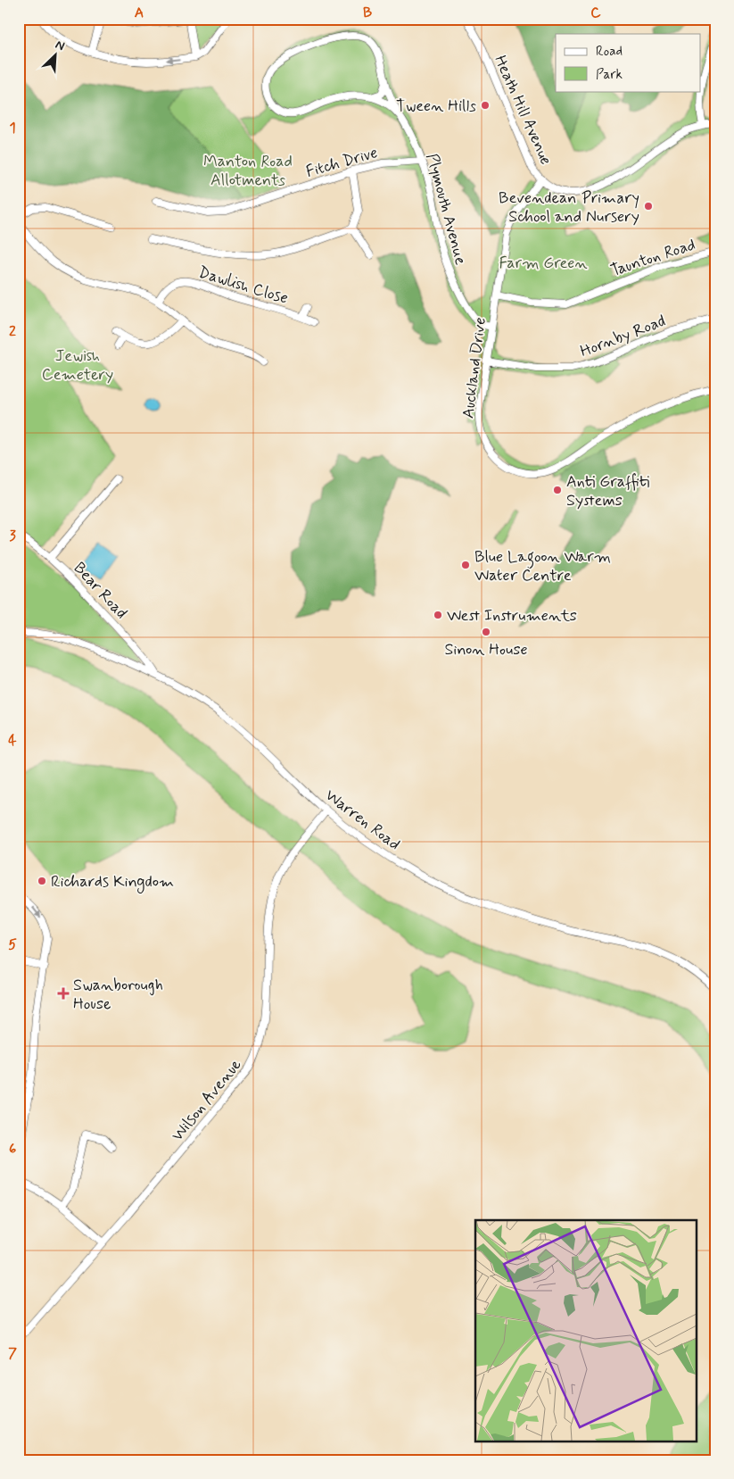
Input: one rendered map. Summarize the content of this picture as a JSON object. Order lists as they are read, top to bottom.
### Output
{
  "streets": {
    "street": [
      "Heath Hill Avenue",
      "Fitch Drive",
      "Plymouth Avenue",
      "Taunton Road",
      "Dawlish Close",
      "Hornby Road",
      "Auckland Drive",
      "Bear Road",
      "Warren Road",
      "Wilson Avenue"
    ]
  },
  "crossings": [
    ["Heath Hill Avenue", "Auckland Drive"],
    ["Fitch Drive", "Plymouth Avenue"],
    ["Plymouth Avenue", "Auckland Drive"],
    ["Taunton Road", "Auckland Drive"],
    ["Hornby Road", "Auckland Drive"],
    ["Bear Road", "Warren Road"],
    ["Warren Road", "Wilson Avenue"]
  ],
  "parks": ["Manton Road Allotments", "Farm Green", "Jewish Cemetery"],
  "places": {
    "other": [
      "Tween Hills",
      "Bevendean Primary School and Nursery",
      "Anti Graffiti Systems",
      "Blue Lagoon Warm Water Centre",
      "West Instruments",
      "Sinon House",
      "Richards Kingdom"
    ],
    "health": ["Swanborough House"]
  },
  "legend": ["Road", "Park"],
  "north": "top right",
  "grid": {
    "columns": ["A", "B", "C"],
    "rows": [
      "1",
      "2",
      "3",
      "4",
      "5",
      "6",
      "7"
    ]
  }
}
